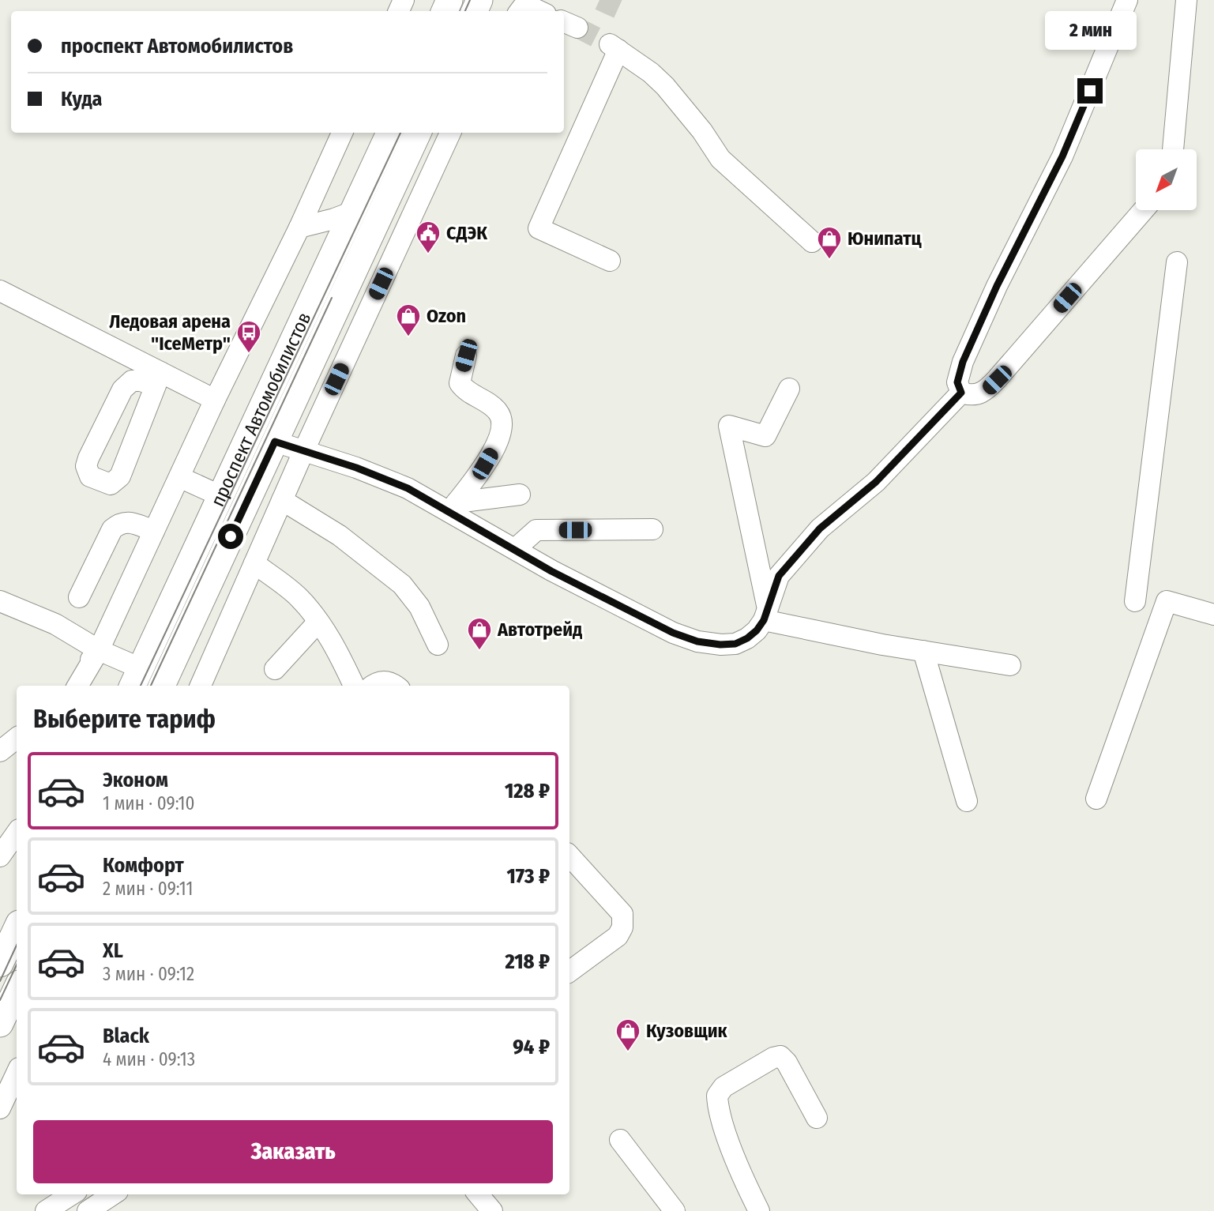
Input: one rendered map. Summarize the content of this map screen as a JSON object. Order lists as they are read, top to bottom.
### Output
{
  "streets": {
    "main road": ["проспект Автомобилистов"]
  },
  "places": {
    "public building": ["СДЭК"],
    "shop": [
      "Юнипатц",
      "Ozon",
      "Автотрейд",
      "Кузовщик"
    ],
    "bus stop": ["Ледовая арена \"IceМетр\""]
  },
  "north": "bottom left",
  "page": {
    "bubble": "2 мин",
    "banner": ["проспект Автомобилистов", "Куда"],
    "heading": "Выберите тариф",
    "list": [
      {
        "name": "Эконом",
        "note": "1 мин · 09:10",
        "value": "128 ₽"
      },
      {
        "name": "Комфорт",
        "note": "2 мин · 09:11",
        "value": "173 ₽"
      },
      {
        "name": "XL",
        "note": "3 мин · 09:12",
        "value": "218 ₽"
      },
      {
        "name": "Black",
        "note": "4 мин · 09:13",
        "value": "94 ₽"
      }
    ],
    "buttons": "Заказать"
  }
}
